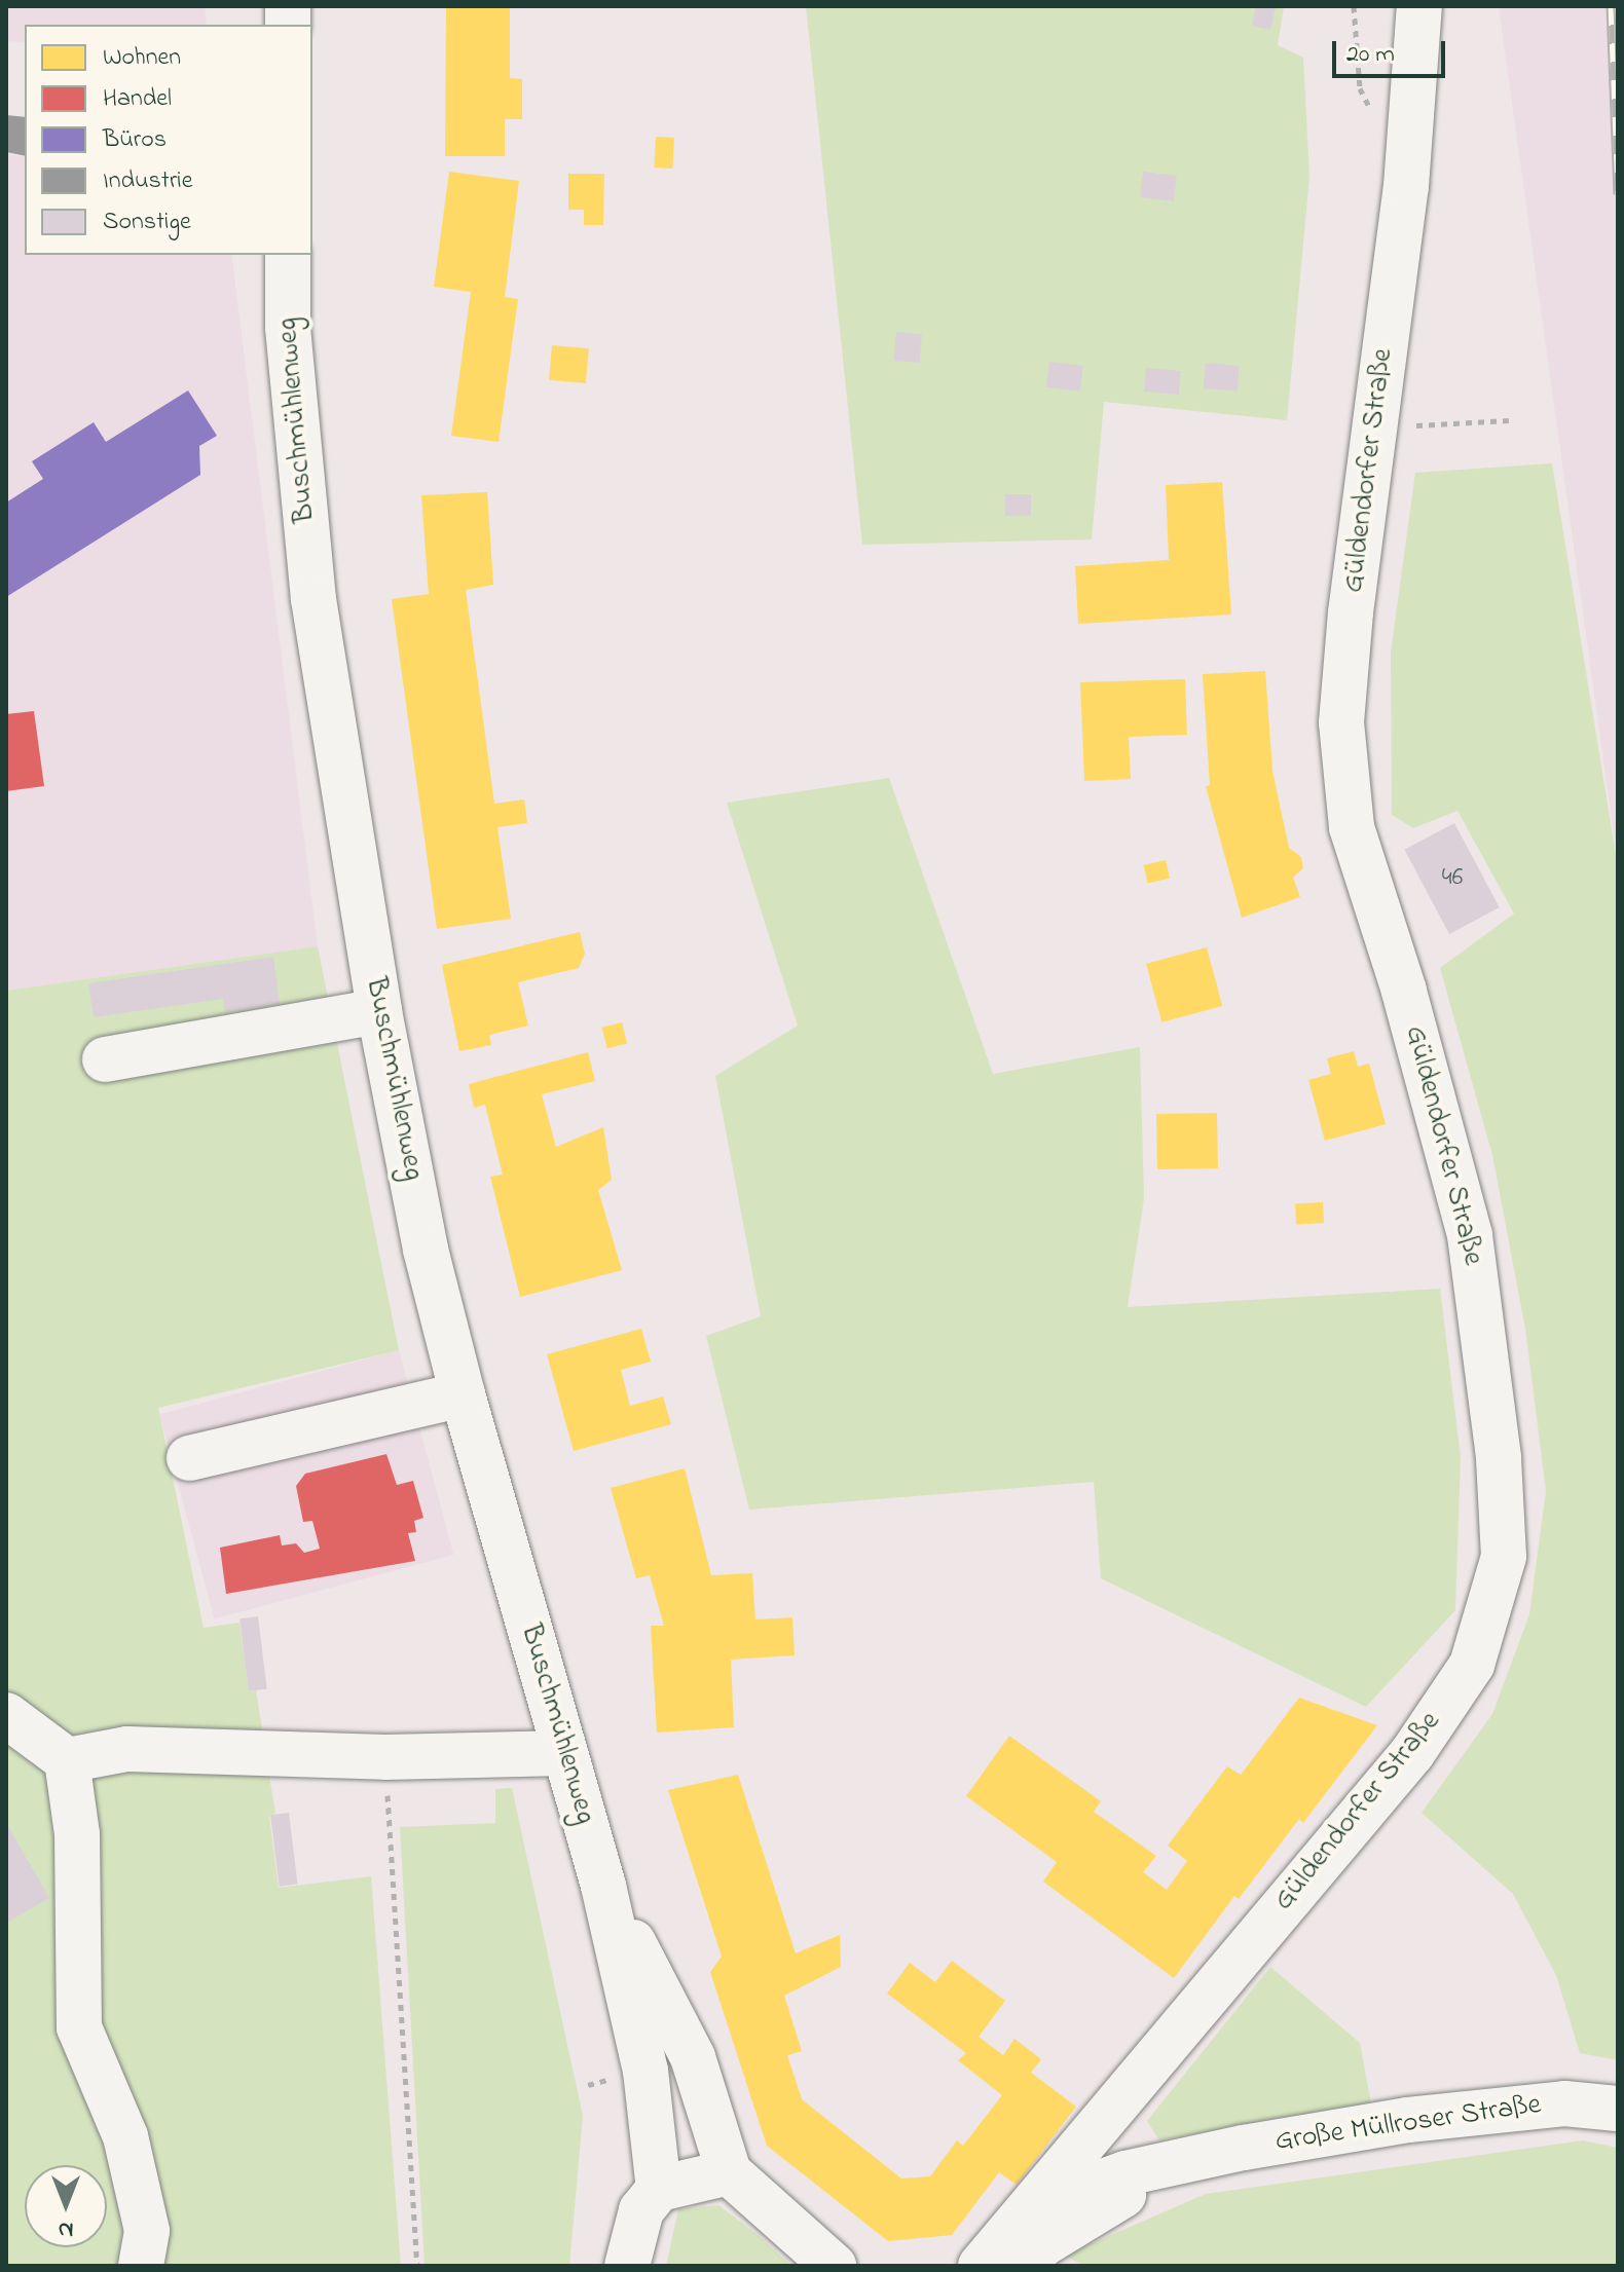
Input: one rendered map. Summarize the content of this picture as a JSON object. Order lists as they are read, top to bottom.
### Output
{
  "streets": {
    "street": ["Buschmühlenweg", "Güldendorfer Straße", "Große Müllroser Straße"]
  },
  "crossings": [
    ["Güldendorfer Straße", "Große Müllroser Straße"]
  ],
  "house_numbers": ["46"],
  "legend": [
    "Wohnen",
    "Handel",
    "Büros",
    "Industrie",
    "Sonstige"
  ],
  "scale_bar": "20 m",
  "north": "bottom"
}
